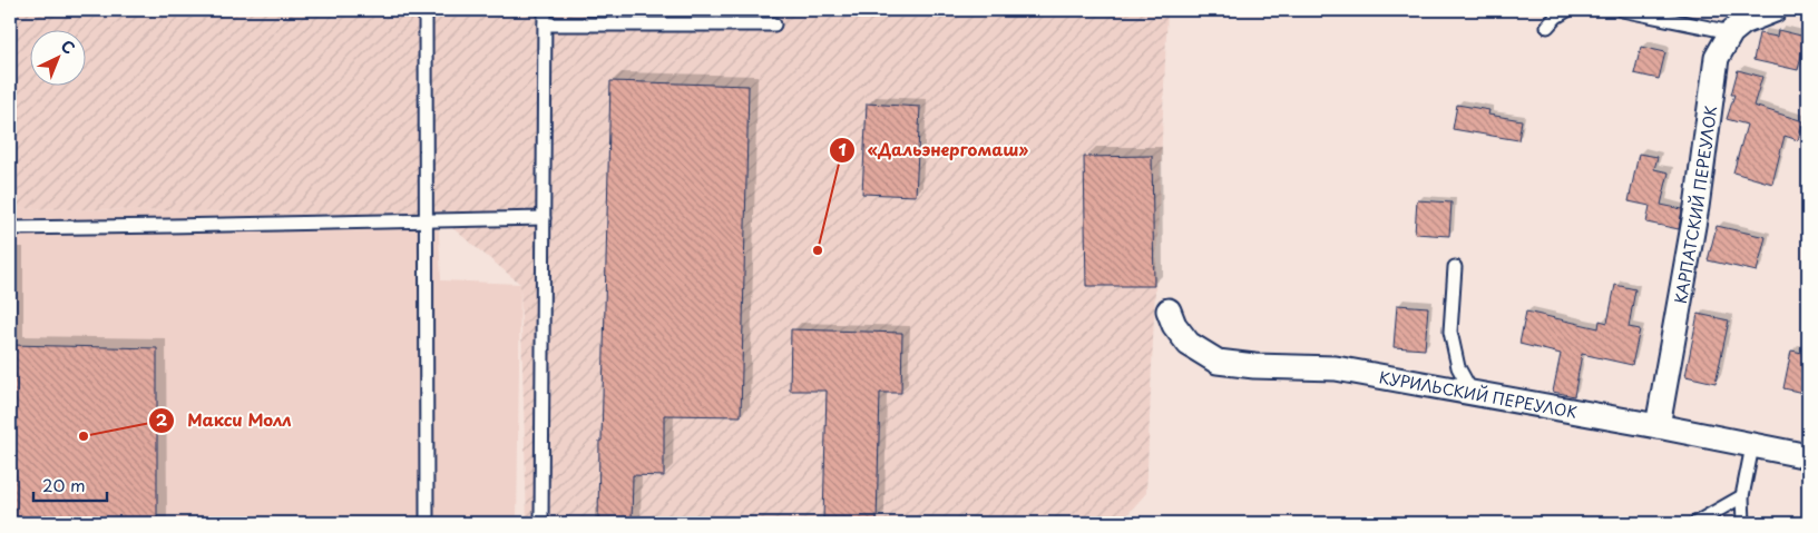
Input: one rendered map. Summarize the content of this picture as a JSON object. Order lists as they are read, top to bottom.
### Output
{
  "streets": {
    "street": ["КАРПАТСКИЙ ПЕРЕУЛОК", "КУРИЛЬСКИЙ ПЕРЕУЛОК"]
  },
  "crossings": [
    ["КАРПАТСКИЙ ПЕРЕУЛОК", "КУРИЛЬСКИЙ ПЕРЕУЛОК"]
  ],
  "places": ["«Дальэнергомаш»", "Макси Молл"],
  "scale_bar": "20 m",
  "north": "top right"
}
